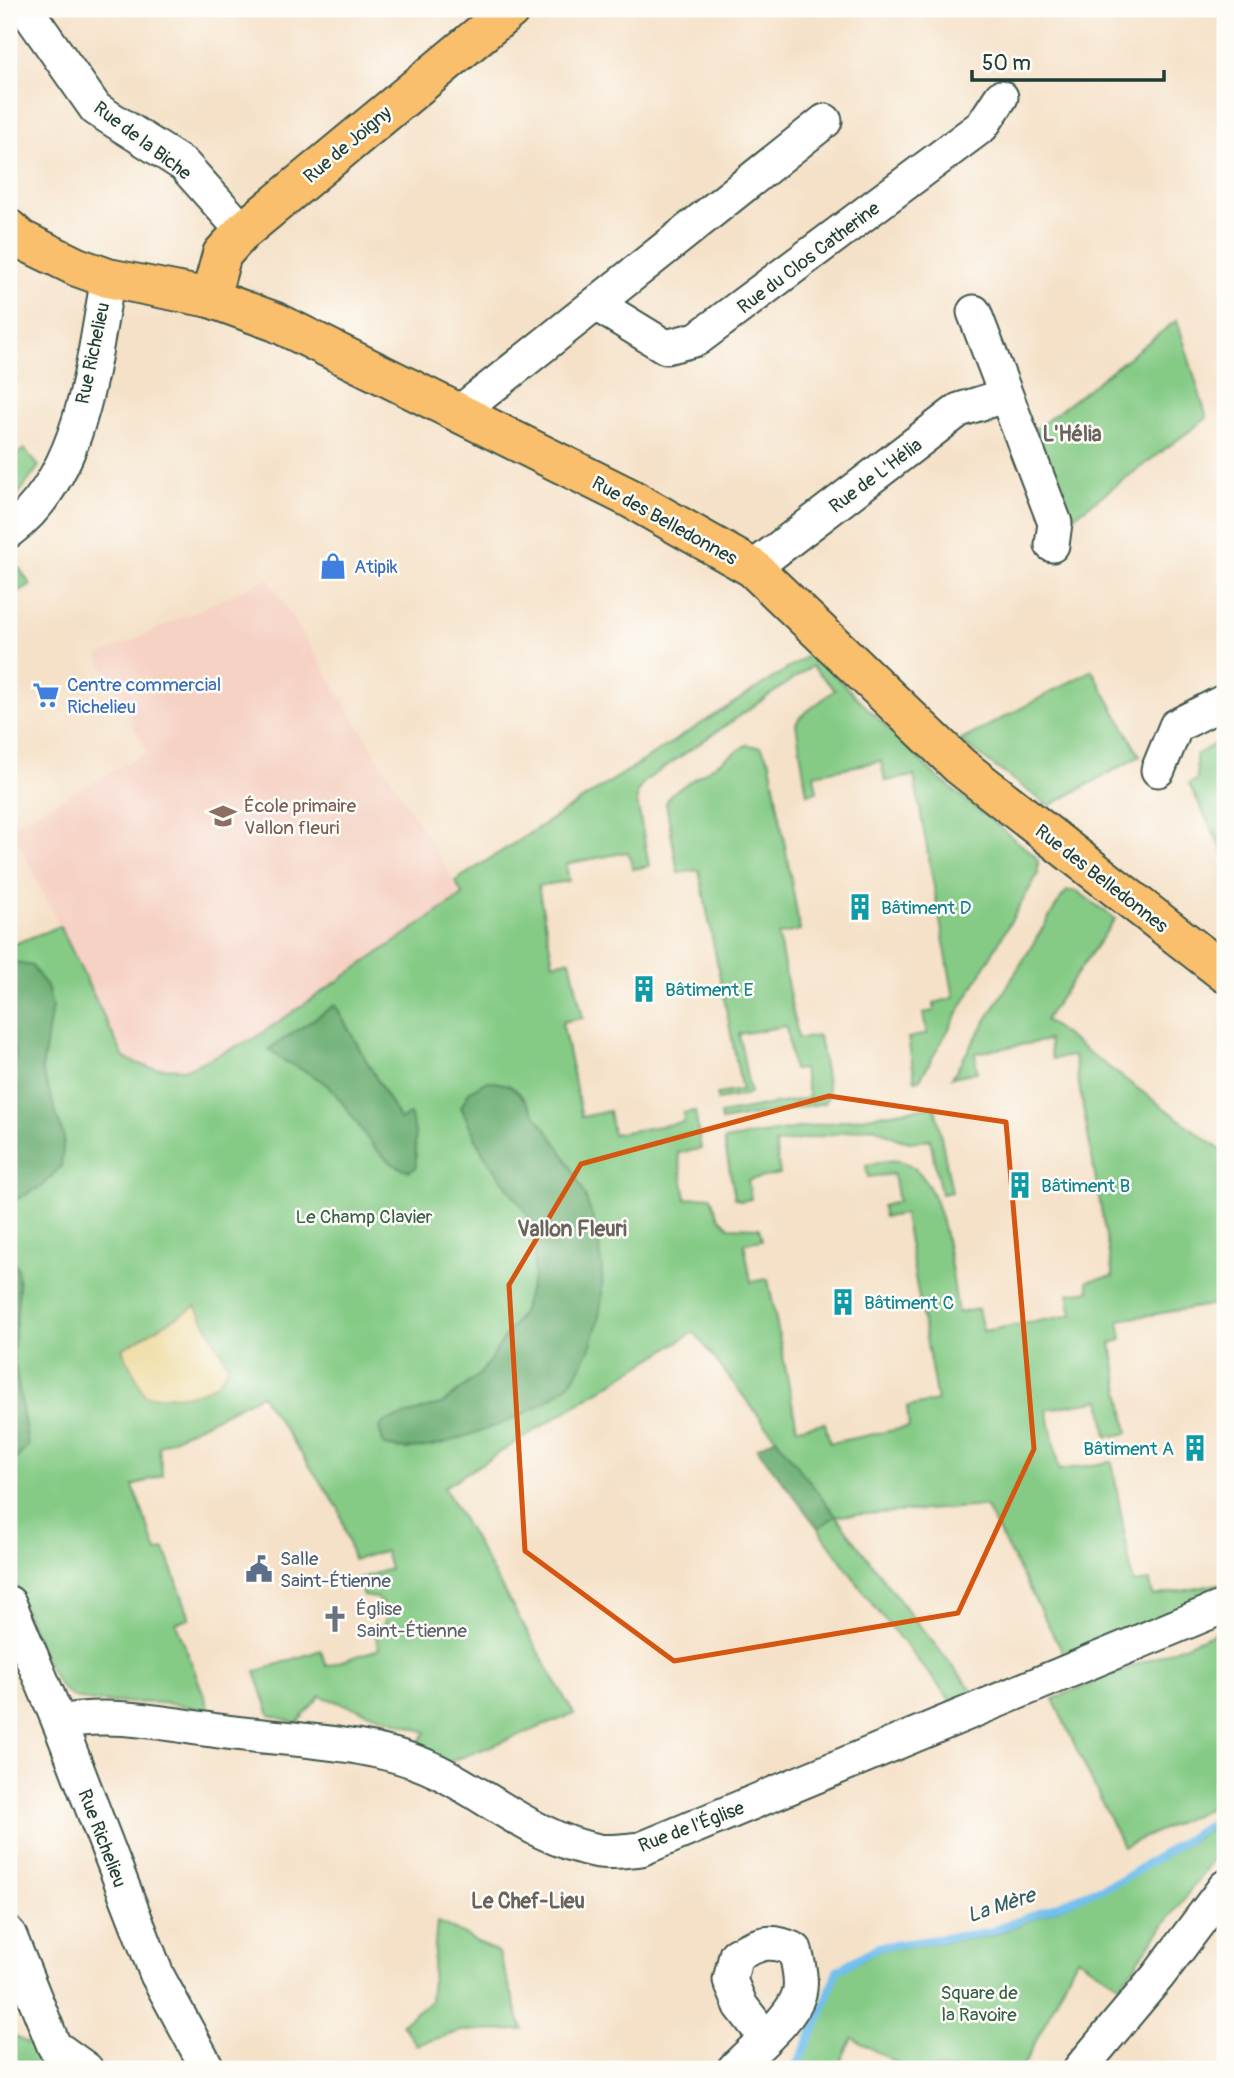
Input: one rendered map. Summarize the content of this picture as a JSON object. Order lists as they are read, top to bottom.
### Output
{
  "streets": {
    "main road": ["Rue de Joigny", "Rue des Belledonnes"],
    "street": [
      "Rue de la Biche",
      "Rue du Clos Catherine",
      "Rue Richelieu",
      "Rue de L'Hélia",
      "Rue de l'Église"
    ]
  },
  "crossings": [
    ["Rue de la Biche", "Rue de Joigny"],
    ["Rue de Joigny", "Rue des Belledonnes"],
    ["Rue Richelieu", "Rue des Belledonnes"],
    ["Rue Richelieu", "Rue de l'Église"],
    ["Rue de L'Hélia", "Rue des Belledonnes"]
  ],
  "districts": ["L'Hélia", "Vallon Fleuri", "Le Chef-Lieu"],
  "water": ["La Mère"],
  "parks": ["Le Champ Clavier", "Square de la Ravoire"],
  "places": {
    "shop": ["Atipik"],
    "supermarket": ["Centre commercial Richelieu"],
    "school or university": ["École primaire Vallon fleuri"],
    "building": [
      "Bâtiment D",
      "Bâtiment E",
      "Bâtiment B",
      "Bâtiment C",
      "Bâtiment A"
    ],
    "public building": ["Salle Saint-Étienne"],
    "church": ["Église Saint-Étienne"]
  },
  "scale_bar": "50 m"
}
